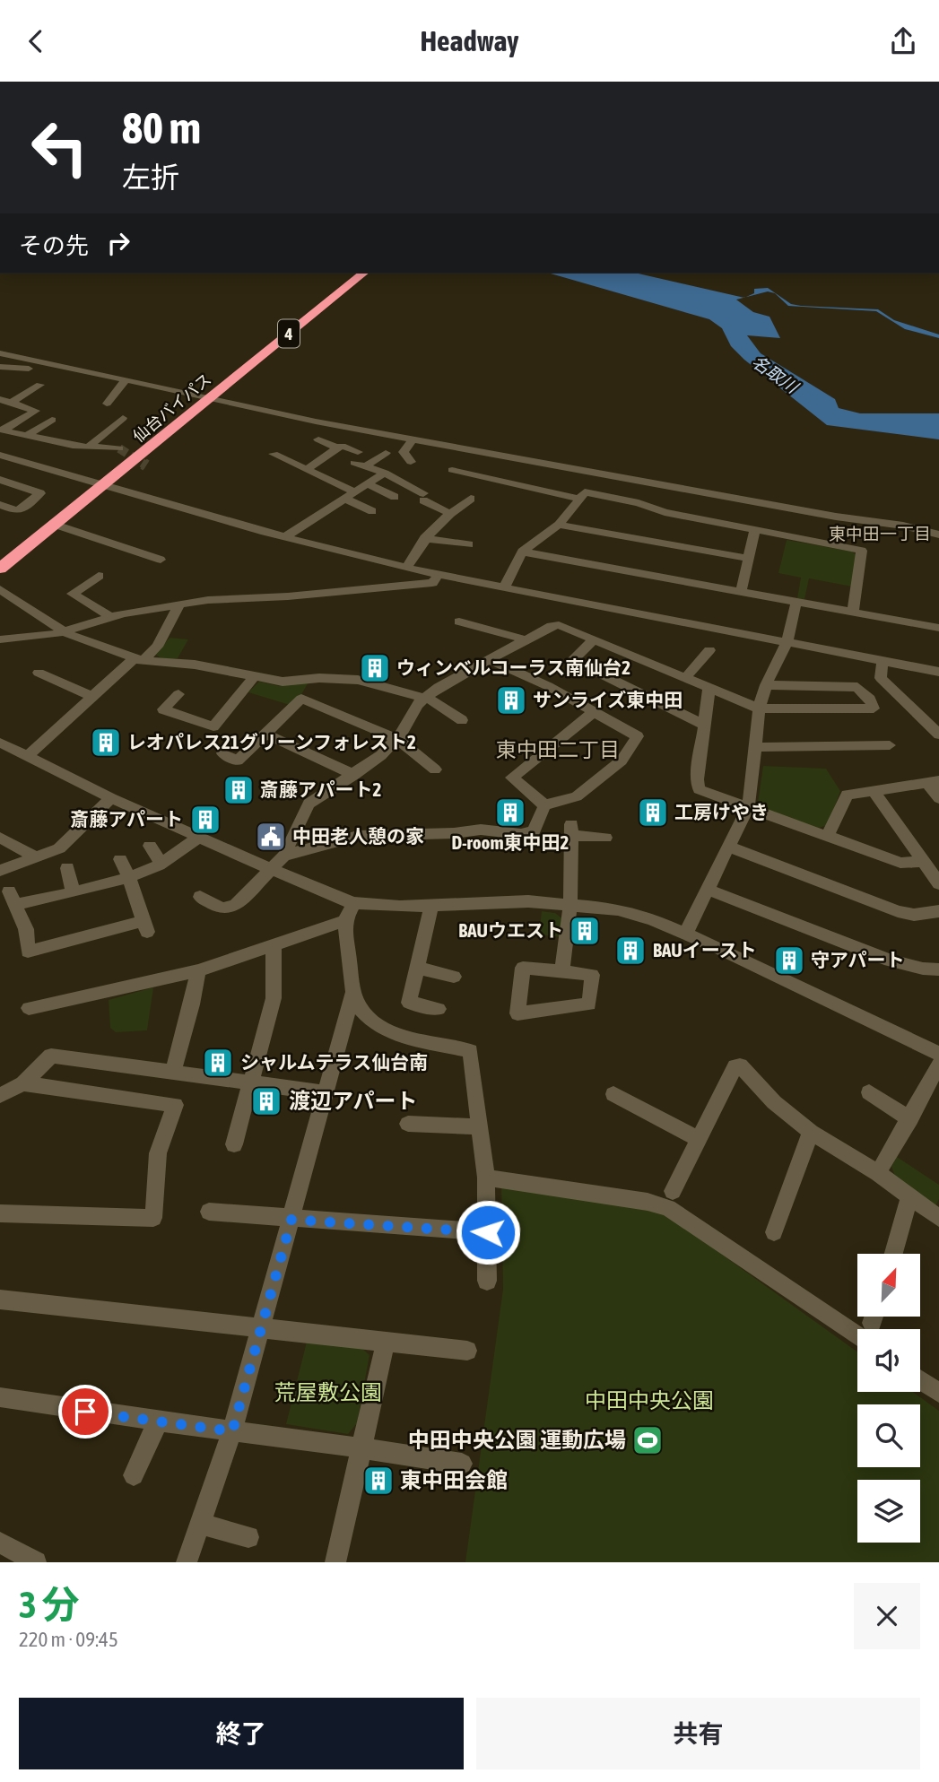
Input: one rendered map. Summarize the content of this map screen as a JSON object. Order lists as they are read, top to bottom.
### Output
{
  "streets": {
    "highway": ["4", "仙台バイパス"]
  },
  "districts": ["東中田一丁目", "東中田二丁目"],
  "water": ["名取川"],
  "parks": ["荒屋敷公園", "中田中央公園"],
  "places": {
    "building": [
      "ウィンベルコーラス南仙台2",
      "サンライズ東中田",
      "レオパレス21グリーンフォレスト2",
      "斎藤アパート2",
      "D-room東中田2",
      "工房けやき",
      "斎藤アパート",
      "BAUウエスト",
      "BAUイースト",
      "守アパート",
      "シャルムテラス仙台南",
      "渡辺アパート",
      "東中田会館"
    ],
    "public building": ["中田老人憩の家"],
    "sports": ["中田中央公園 運動広場"]
  },
  "north": "top right",
  "page": {
    "header": "Headway",
    "turn": ["80 m", "左折"],
    "then": "その先",
    "heading": ["3 分", "220 m · 09:45"],
    "buttons": ["終了", "共有"]
  }
}
